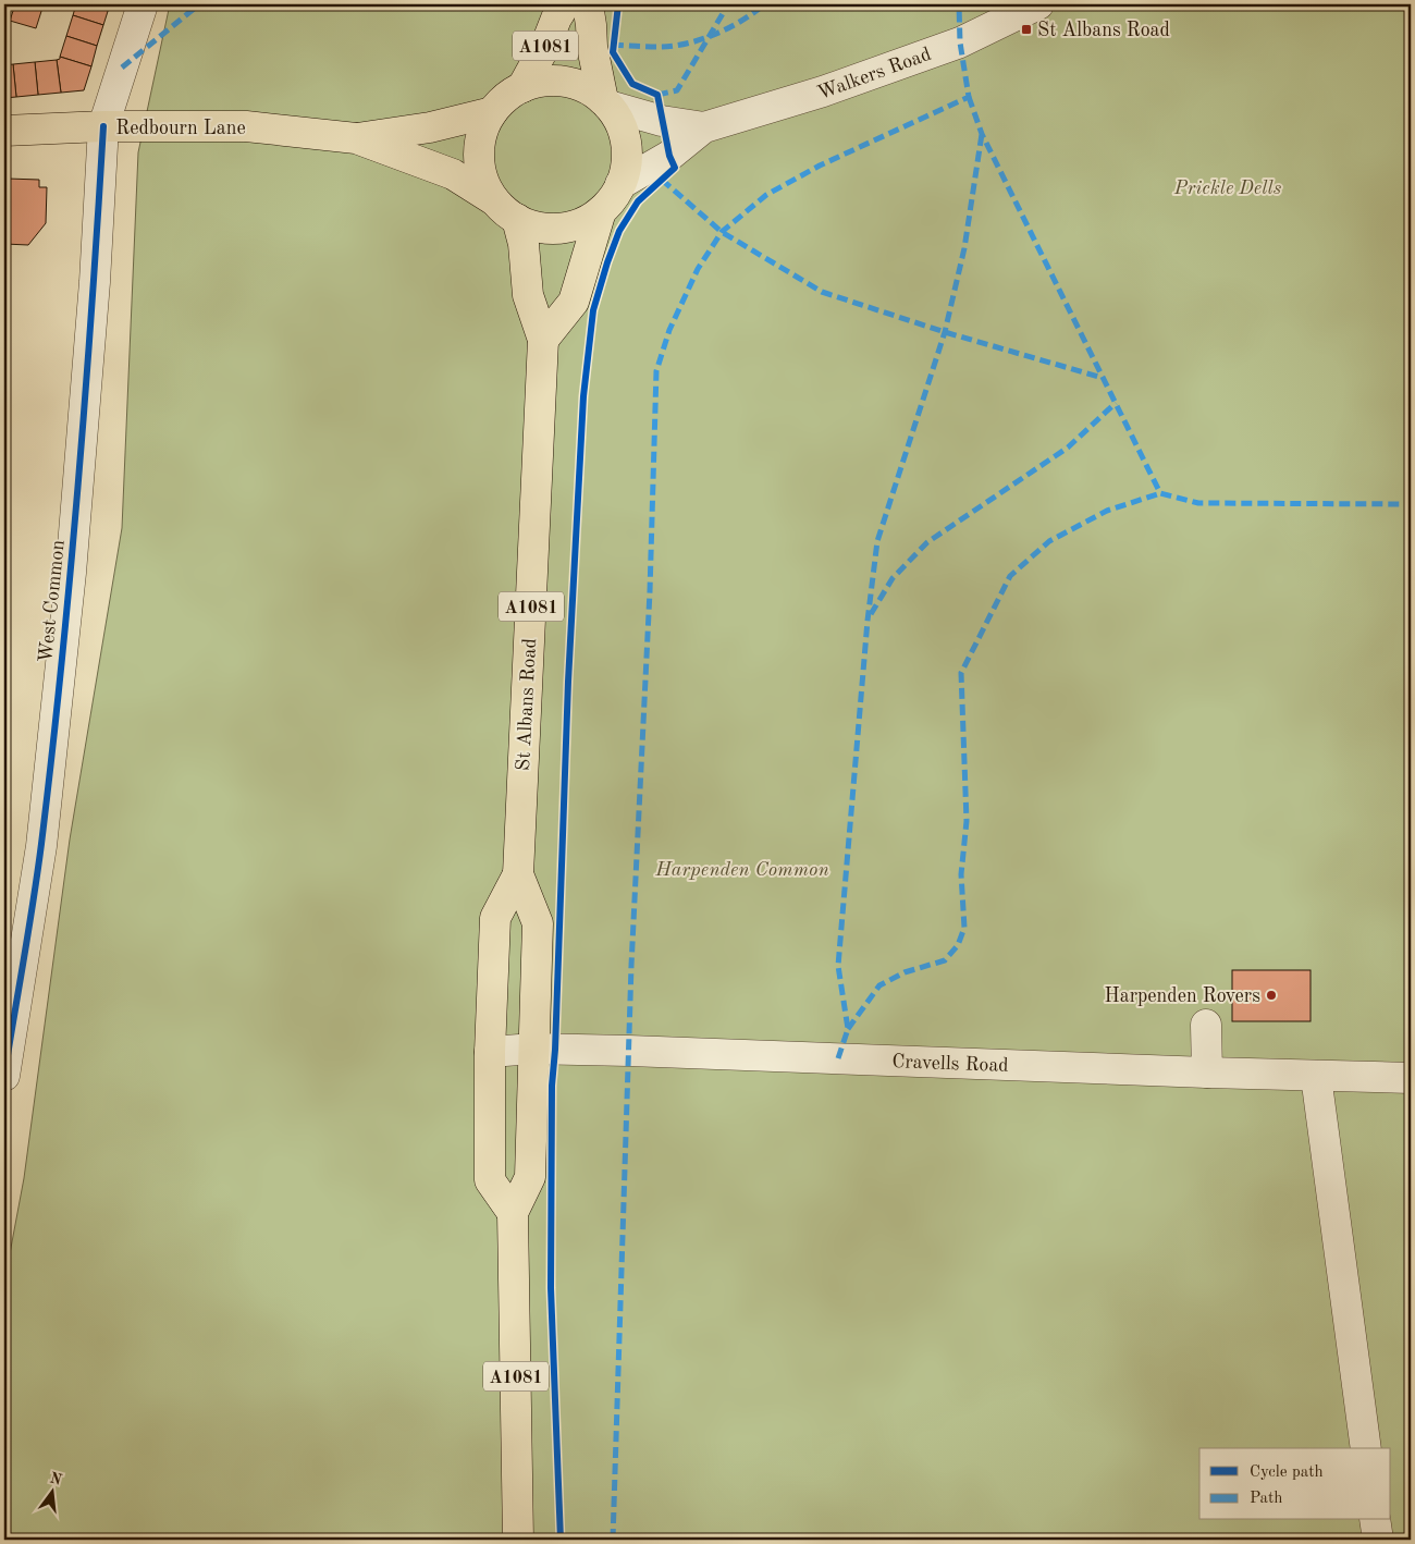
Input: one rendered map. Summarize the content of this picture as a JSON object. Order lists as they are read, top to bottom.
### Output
{
  "streets": {
    "main road": ["A1081", "Redbourn Lane", "St Albans Road"],
    "street": ["Walkers Road", "West Common", "Cravells Road"]
  },
  "crossings": [
    ["A1081", "Walkers Road"],
    ["A1081", "Redbourn Lane"],
    ["A1081", "St Albans Road"],
    ["Walkers Road", "Redbourn Lane"],
    ["Walkers Road", "St Albans Road"],
    ["Redbourn Lane", "West Common"],
    ["Redbourn Lane", "St Albans Road"],
    ["St Albans Road", "Cravells Road"]
  ],
  "parks": ["Prickle Dells", "Harpenden Common"],
  "places": {
    "transit": ["St Albans Road"],
    "other": ["Harpenden Rovers"]
  },
  "legend": ["Cycle path", "Path"],
  "north": "top"
}
